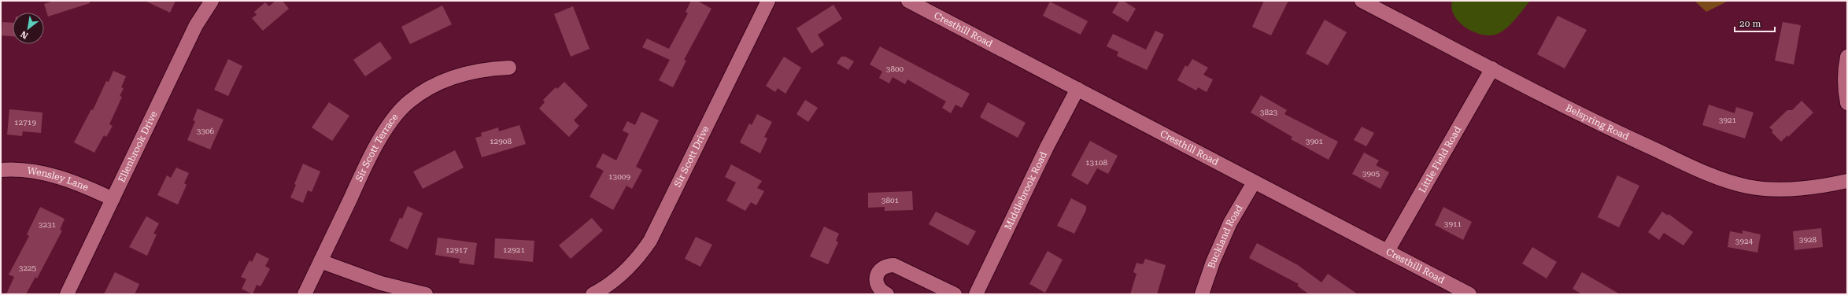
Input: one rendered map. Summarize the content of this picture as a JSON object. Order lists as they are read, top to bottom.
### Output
{
  "streets": {
    "street": [
      "Cresthill Road",
      "Belspring Road",
      "Ellenbrook Drive",
      "Sir Scott Terrace",
      "Sir Scott Drive",
      "Little Field Road",
      "Wensley Lane",
      "Middlebrook Road",
      "Buckland Road"
    ]
  },
  "crossings": [
    ["Cresthill Road", "Little Field Road"],
    ["Cresthill Road", "Middlebrook Road"],
    ["Cresthill Road", "Buckland Road"],
    ["Belspring Road", "Little Field Road"],
    ["Ellenbrook Drive", "Wensley Lane"]
  ],
  "house_numbers": [
    "3800",
    "3823",
    "3921",
    "12719",
    "3306",
    "12908",
    "3901",
    "13108",
    "3905",
    "13009",
    "3801",
    "3911",
    "3231",
    "3928",
    "3924",
    "12917",
    "12921",
    "3225"
  ],
  "scale_bar": "20 m",
  "north": "bottom left"
}
